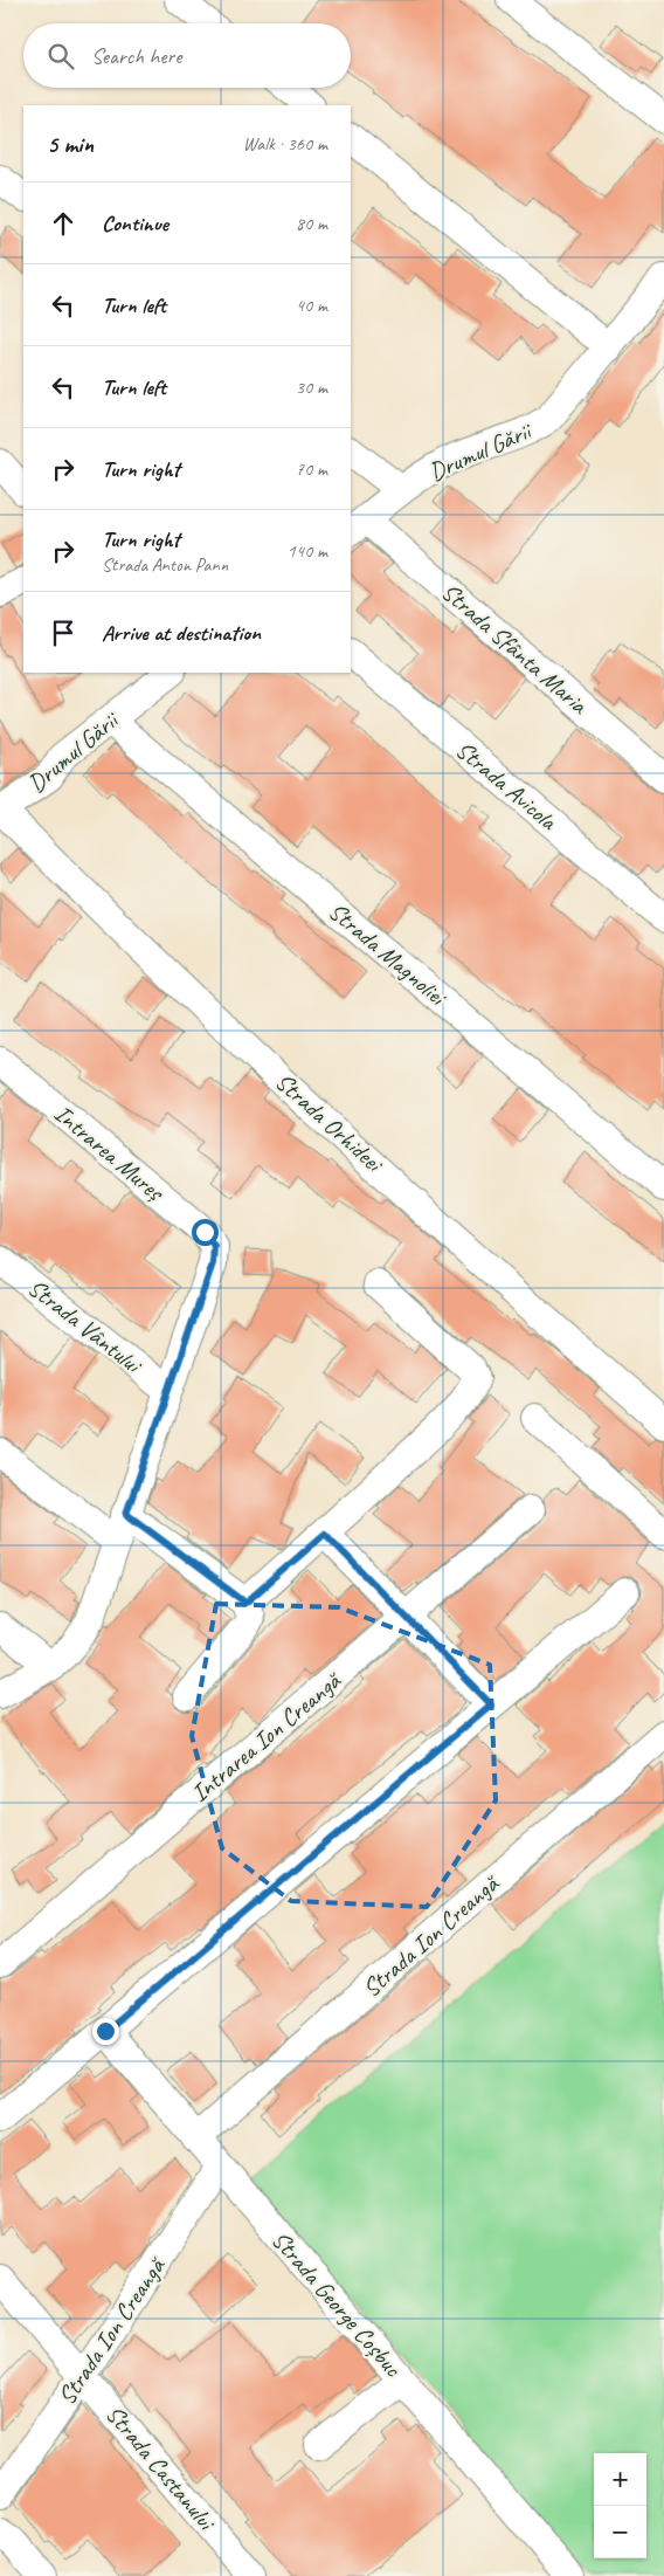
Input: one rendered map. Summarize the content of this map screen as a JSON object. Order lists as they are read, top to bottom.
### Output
{
  "streets": {
    "street": [
      "Drumul Gării",
      "Strada Sfânta Maria",
      "Strada Avicola",
      "Strada Magnoliei",
      "Strada Orhideei",
      "Intrarea Mureș",
      "Strada Vântului",
      "Intrarea Ion Creangă",
      "Strada Ion Creangă",
      "Strada George Coșbuc",
      "Strada Castanului"
    ]
  },
  "crossings": [
    ["Drumul Gării", "Strada Sfânta Maria"],
    ["Drumul Gării", "Strada Magnoliei"],
    ["Drumul Gării", "Strada Orhideei"],
    ["Intrarea Mureș", "Strada Vântului"],
    ["Strada Ion Creangă", "Strada George Coșbuc"],
    ["Strada Ion Creangă", "Strada Castanului"]
  ],
  "page": {
    "search": "Search here",
    "heading": ["5 min", "Walk · 360 m"],
    "list": [
      ["Continue", "80 m"],
      ["Turn left", "40 m"],
      ["Turn left", "30 m"],
      ["Turn right", "70 m"],
      ["Turn right", "Strada Anton Pann", "140 m"],
      "Arrive at destination"
    ],
    "map_buttons": ["+", "−"]
  }
}
